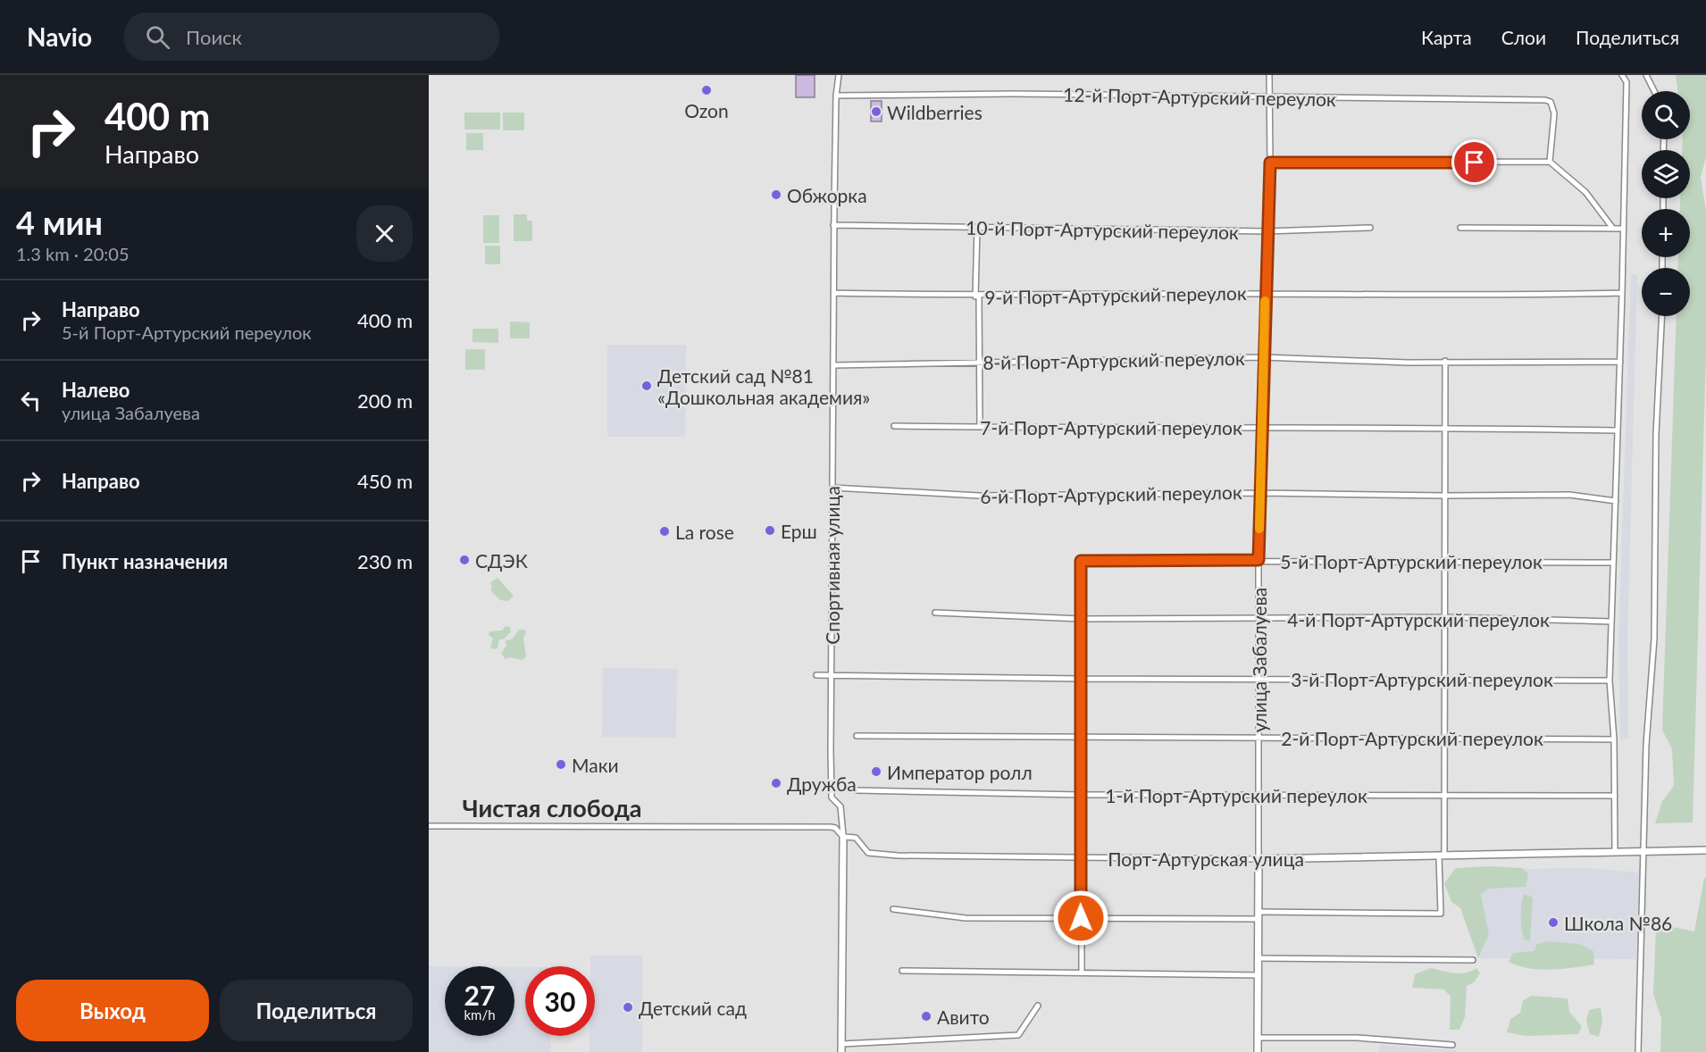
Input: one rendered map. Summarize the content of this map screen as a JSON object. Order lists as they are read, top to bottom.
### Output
{
  "streets": {
    "street": [
      "12-й Порт-Артурский переулок",
      "10-й Порт-Артурский переулок",
      "9-й Порт-Артурский переулок",
      "8-й Порт-Артурский переулок",
      "7-й Порт-Артурский переулок",
      "6-й Порт-Артурский переулок",
      "5-й Порт-Артурский переулок",
      "Спортивная улица",
      "4-й Порт-Артурский переулок",
      "улица Забалуева",
      "3-й Порт-Артурский переулок",
      "2-й Порт-Артурский переулок",
      "1-й Порт-Артурский переулок",
      "Порт-Артурская улица"
    ]
  },
  "crossings": [
    ["12-й Порт-Артурский переулок", "Спортивная улица"],
    ["12-й Порт-Артурский переулок", "улица Забалуева"],
    ["10-й Порт-Артурский переулок", "Спортивная улица"],
    ["10-й Порт-Артурский переулок", "улица Забалуева"],
    ["9-й Порт-Артурский переулок", "Спортивная улица"],
    ["9-й Порт-Артурский переулок", "улица Забалуева"],
    ["8-й Порт-Артурский переулок", "Спортивная улица"],
    ["8-й Порт-Артурский переулок", "улица Забалуева"],
    ["7-й Порт-Артурский переулок", "улица Забалуева"],
    ["6-й Порт-Артурский переулок", "Спортивная улица"],
    ["6-й Порт-Артурский переулок", "улица Забалуева"],
    ["5-й Порт-Артурский переулок", "4-й Порт-Артурский переулок"],
    ["5-й Порт-Артурский переулок", "улица Забалуева"],
    ["Спортивная улица", "3-й Порт-Артурский переулок"],
    ["Спортивная улица", "Порт-Артурская улица"],
    ["4-й Порт-Артурский переулок", "улица Забалуева"],
    ["улица Забалуева", "3-й Порт-Артурский переулок"],
    ["улица Забалуева", "2-й Порт-Артурский переулок"],
    ["улица Забалуева", "1-й Порт-Артурский переулок"],
    ["улица Забалуева", "Порт-Артурская улица"]
  ],
  "districts": ["Чистая слобода"],
  "places": [
    "Ozon",
    "Wildberries",
    "Обжорка",
    "Детский сад №81 «Дошкольная академия»",
    "Ерш",
    "La rose",
    "СДЭК",
    "Маки",
    "Император ролл",
    "Дружба",
    "Школа №86",
    "Детский сад",
    "Авито"
  ],
  "page": {
    "header": "Navio",
    "search": "Поиск",
    "nav": ["Карта", "Слои", "Поделиться"],
    "turn": ["400 m", "Направо"],
    "map_buttons": ["+", "−"],
    "heading": ["4 мин", "1.3 km · 20:05"],
    "list": [
      {
        "name": "Направо",
        "note": "5-й Порт-Артурский переулок",
        "value": "400 m"
      },
      {
        "name": "Налево",
        "note": "улица Забалуева",
        "value": "200 m"
      },
      {
        "name": "Направо",
        "value": "450 m"
      },
      {
        "name": "Пункт назначения",
        "value": "230 m"
      }
    ],
    "speed": "27 km/h",
    "limit": "30",
    "buttons": ["Выход", "Поделиться"]
  }
}
